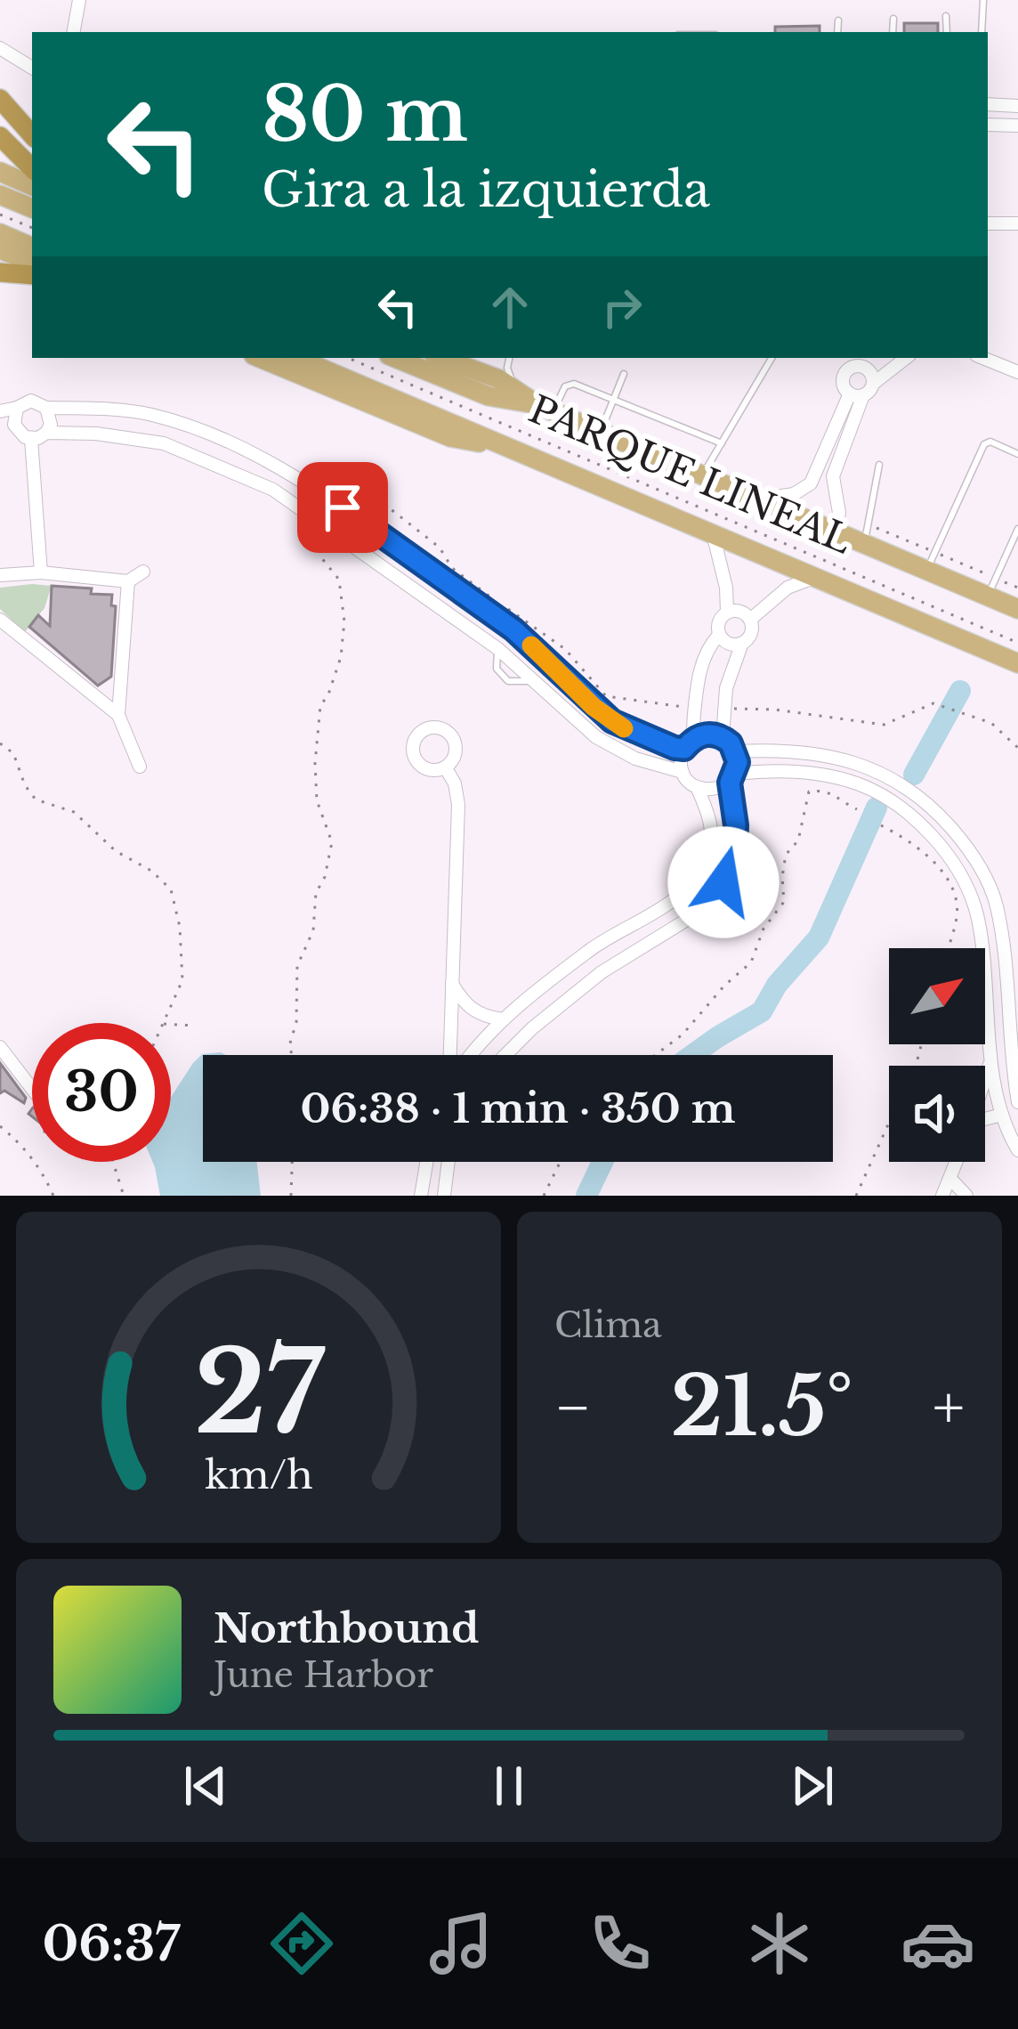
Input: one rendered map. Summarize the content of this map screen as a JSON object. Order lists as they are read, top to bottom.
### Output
{
  "streets": {
    "path": ["PARQUE LINEAL"]
  },
  "north": "top right",
  "page": {
    "turn": ["80 m", "Gira a la izquierda"],
    "limit": "30",
    "trip": "06:38 · 1 min · 350 m",
    "tile": "Clima",
    "heat": ["−", "21.5°", "+"],
    "song": ["Northbound", "June Harbor"],
    "tabs": "06:37",
    "gauge": ["27", "km/h"]
  }
}
